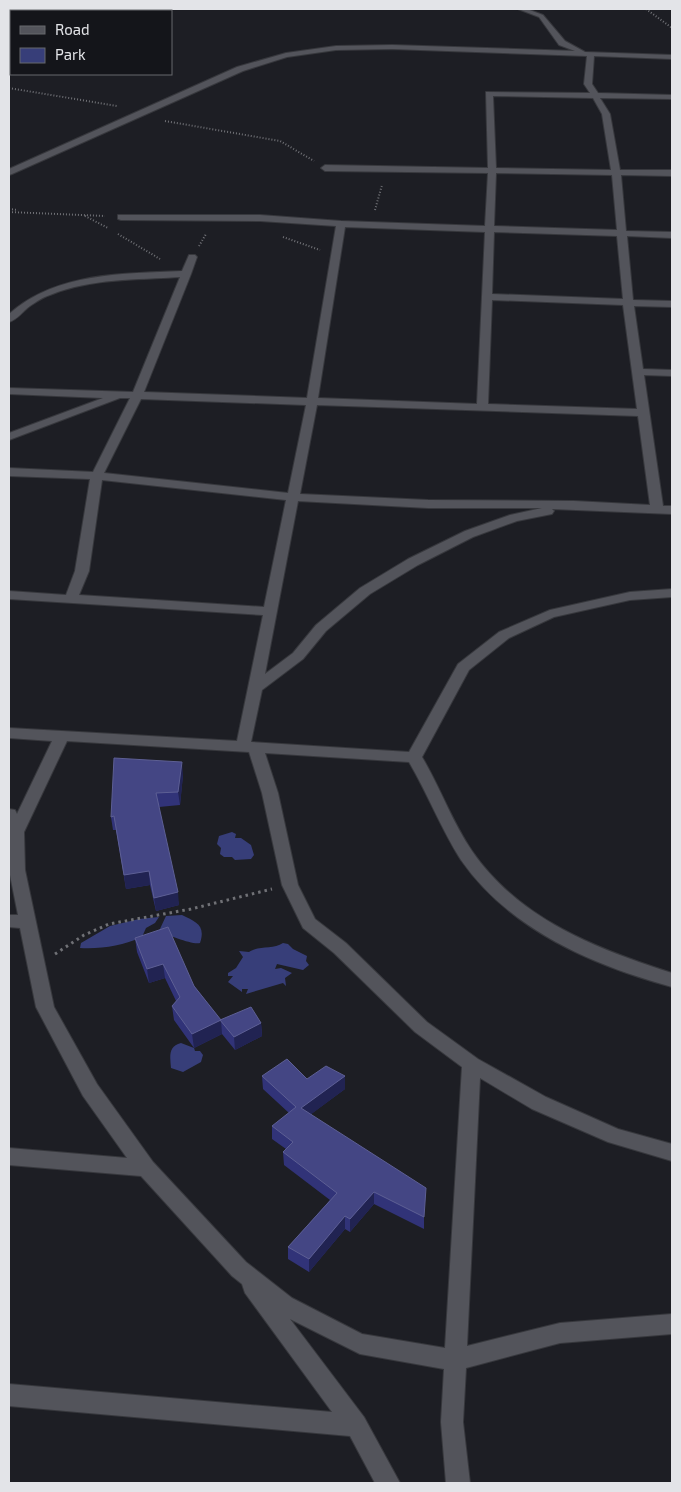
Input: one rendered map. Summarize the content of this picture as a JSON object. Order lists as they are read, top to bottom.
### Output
{
  "legend": ["Road", "Park"]
}
